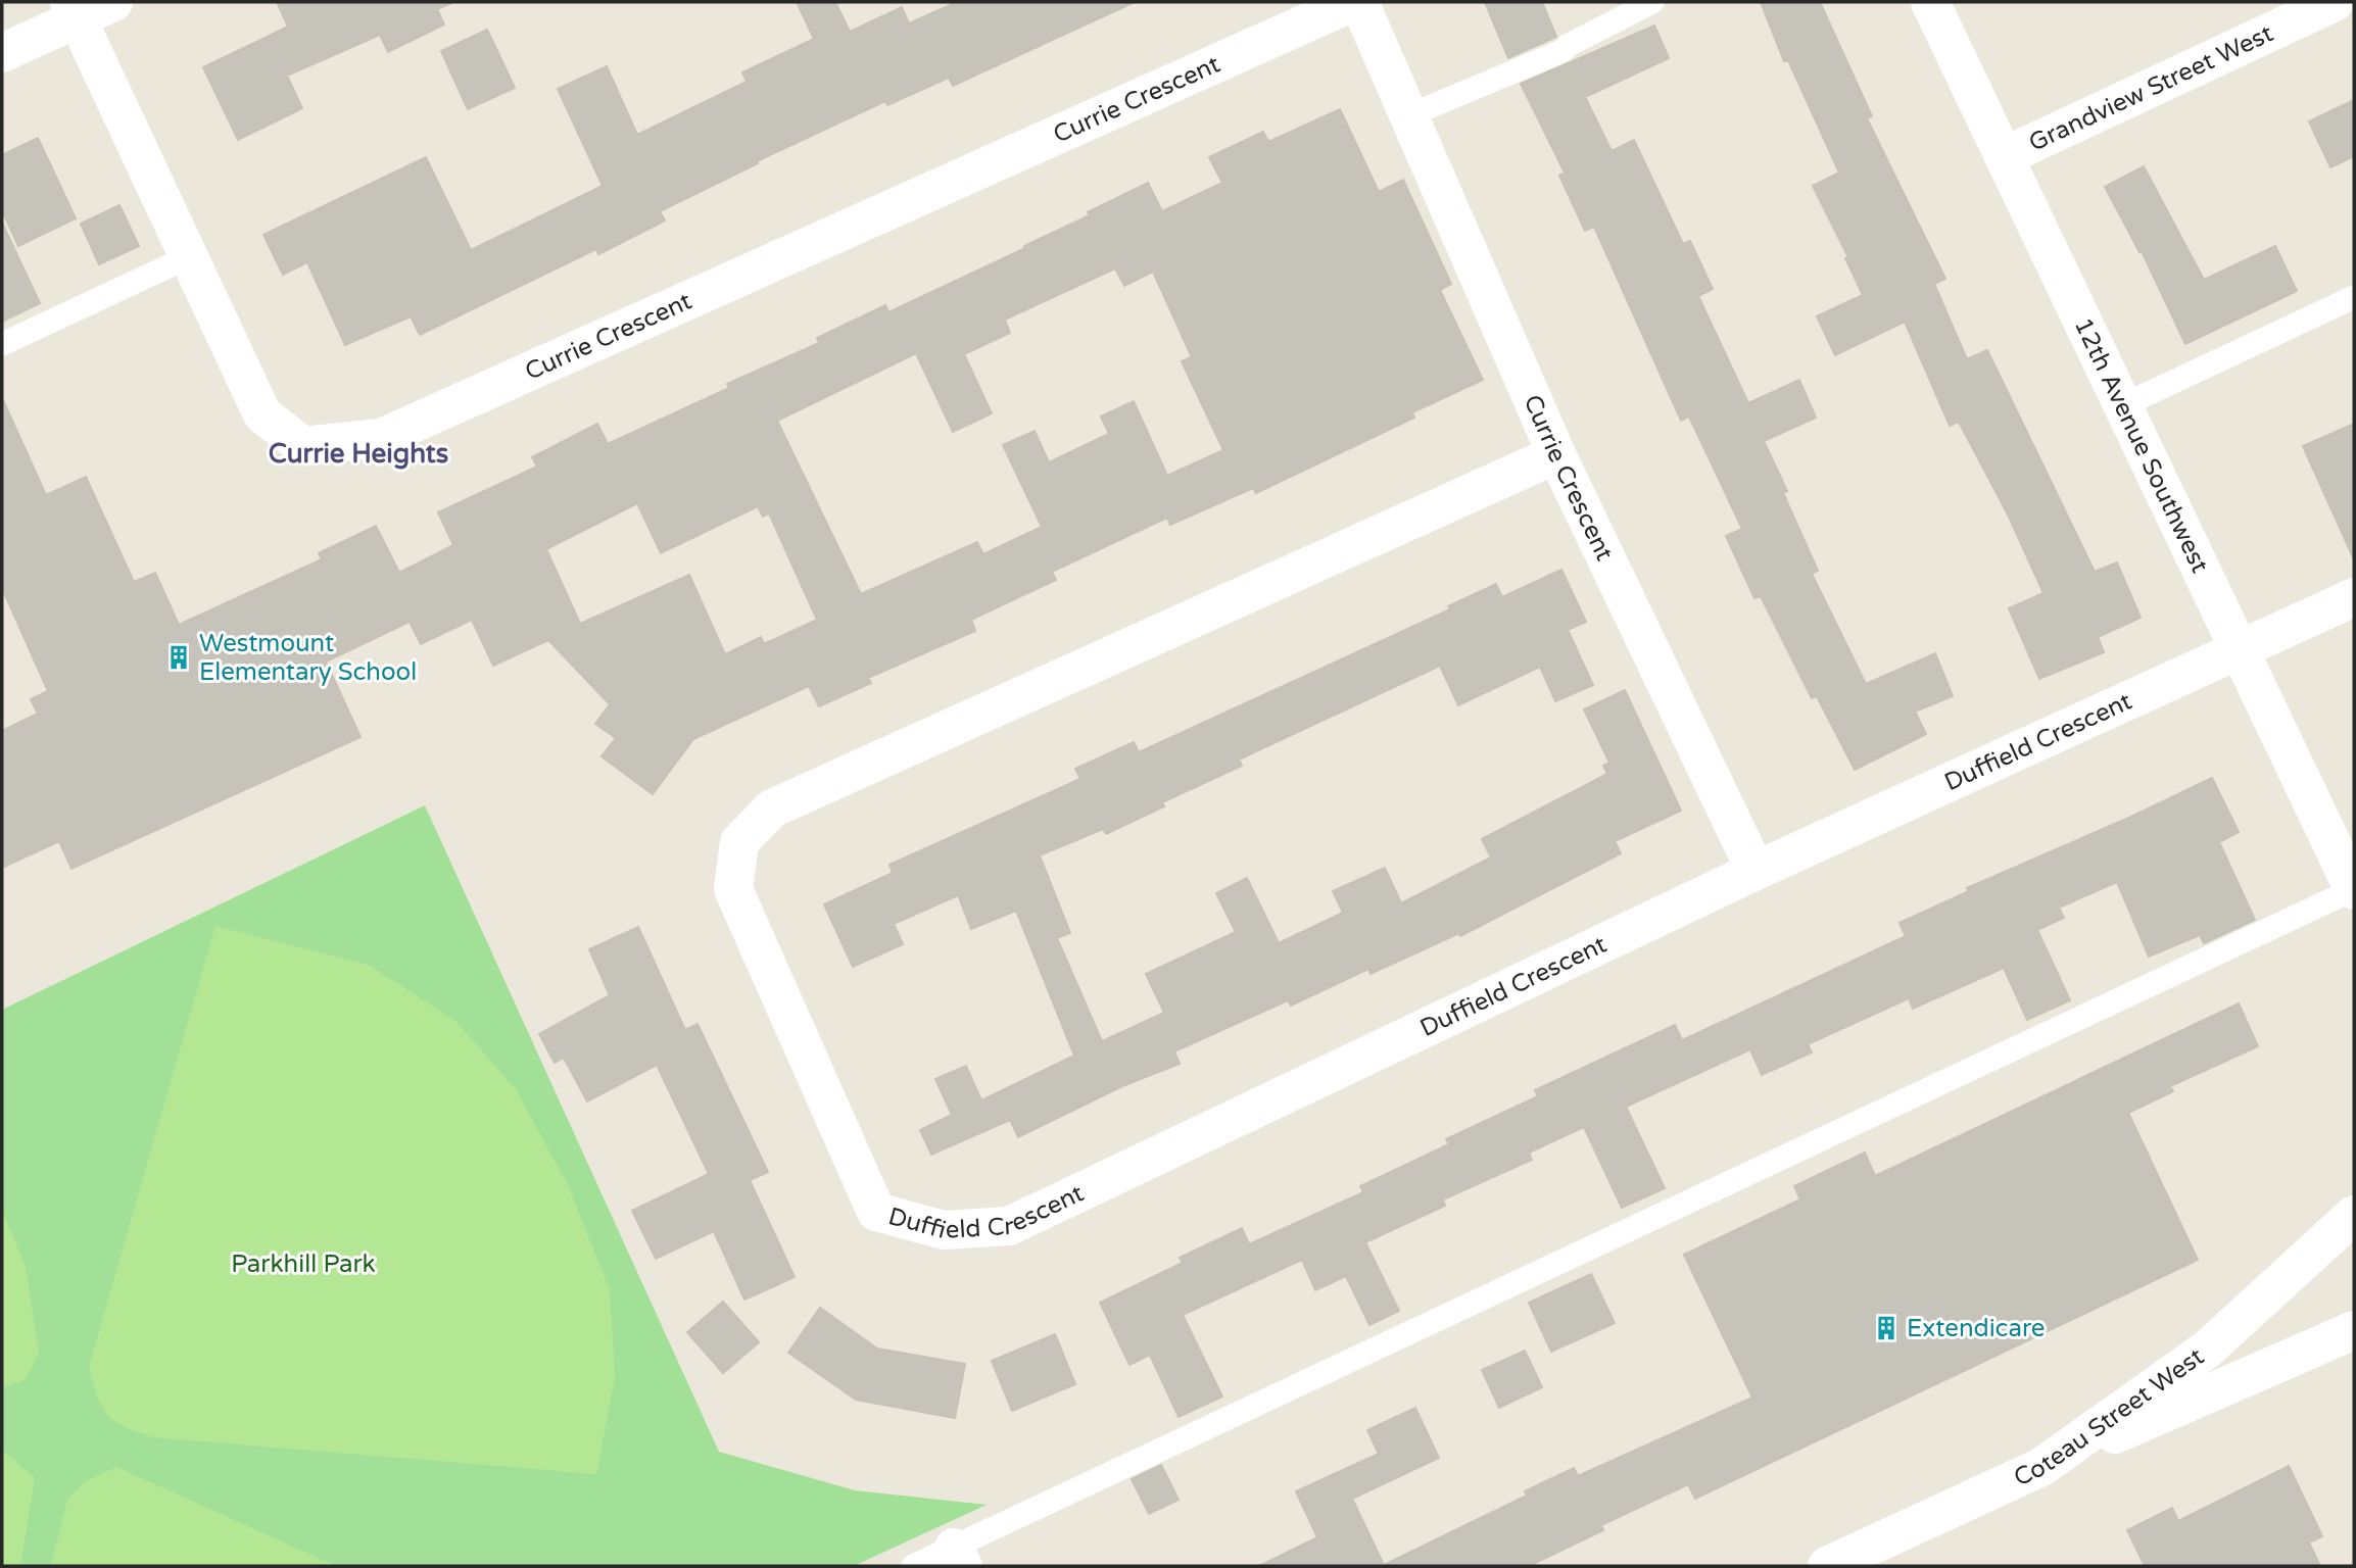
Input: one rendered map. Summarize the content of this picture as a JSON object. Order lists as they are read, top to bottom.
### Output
{
  "streets": {
    "street": [
      "Grandview Street West",
      "Currie Crescent",
      "12th Avenue Southwest",
      "Duffield Crescent",
      "Coteau Street West"
    ]
  },
  "crossings": [
    ["Grandview Street West", "12th Avenue Southwest"],
    ["Currie Crescent", "Duffield Crescent"],
    ["12th Avenue Southwest", "Duffield Crescent"]
  ],
  "districts": ["Currie Heights"],
  "parks": ["Parkhill Park"],
  "places": {
    "building": ["Westmount Elementary School", "Extendicare"]
  }
}
